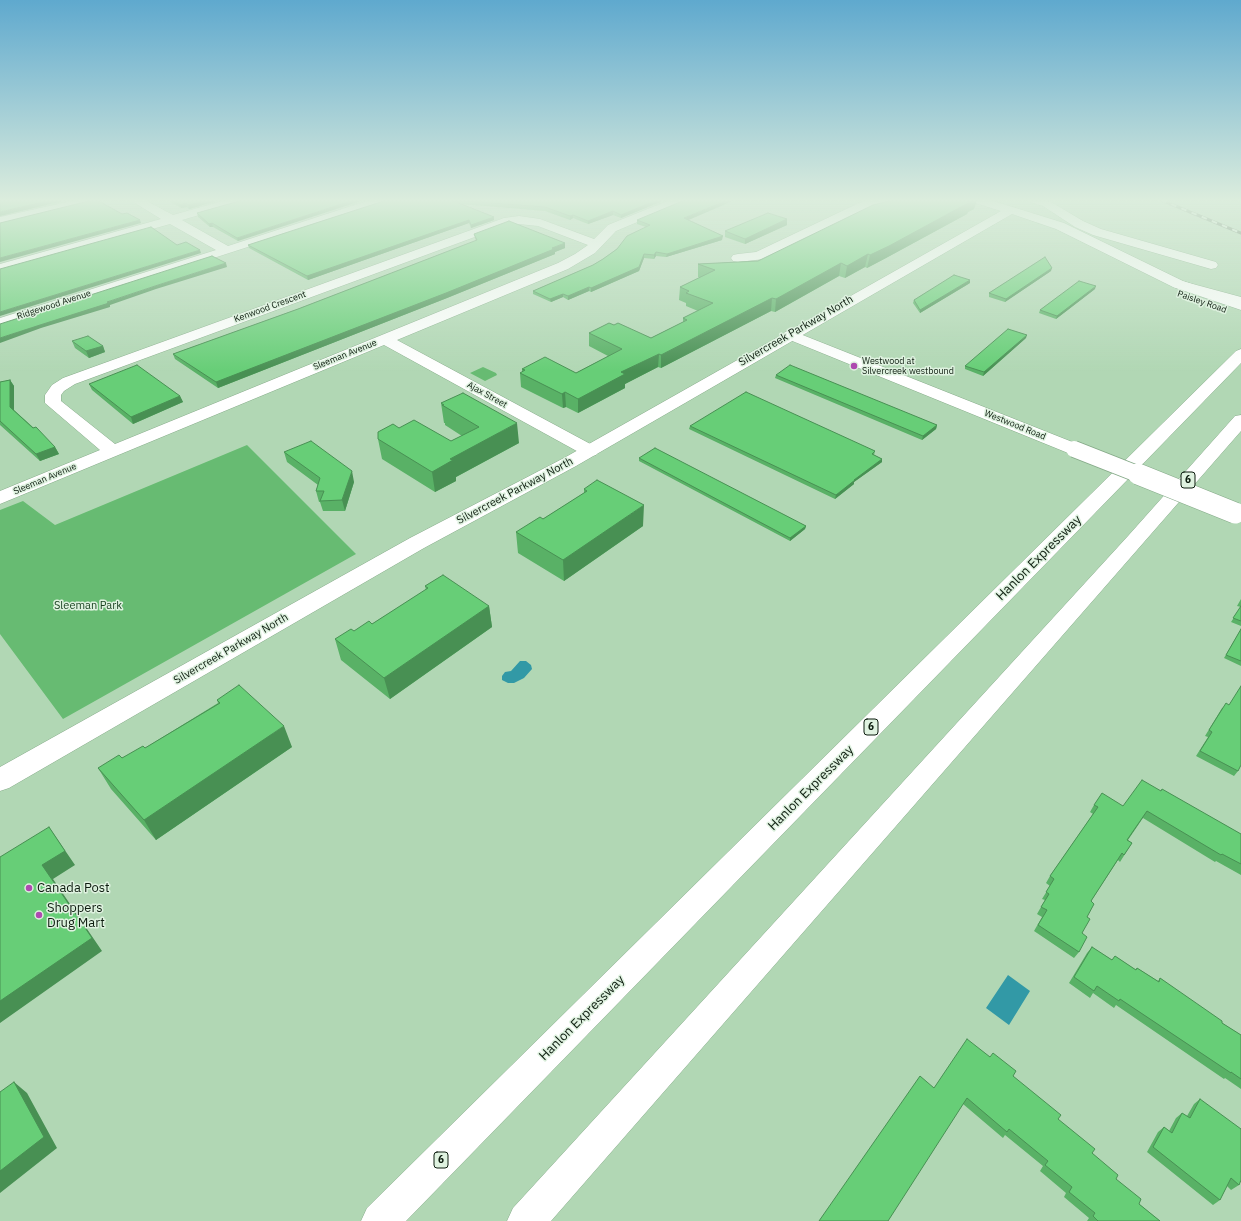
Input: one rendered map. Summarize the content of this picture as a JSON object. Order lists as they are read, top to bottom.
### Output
{
  "streets": {
    "main road": [
      "Paisley Road",
      "Ridgewood Avenue",
      "Kenwood Crescent",
      "Silvercreek Parkway North",
      "Sleeman Avenue",
      "Ajax Street",
      "Westwood Road",
      "6",
      "Hanlon Expressway"
    ]
  },
  "crossings": [
    ["Kenwood Crescent", "Sleeman Avenue"],
    ["Silvercreek Parkway North", "Ajax Street"],
    ["Silvercreek Parkway North", "Westwood Road"],
    ["Sleeman Avenue", "Ajax Street"]
  ],
  "parks": ["Sleeman Park"],
  "places": ["Westwood at Silvercreek westbound", "Canada Post", "Shoppers Drug Mart"]
}
